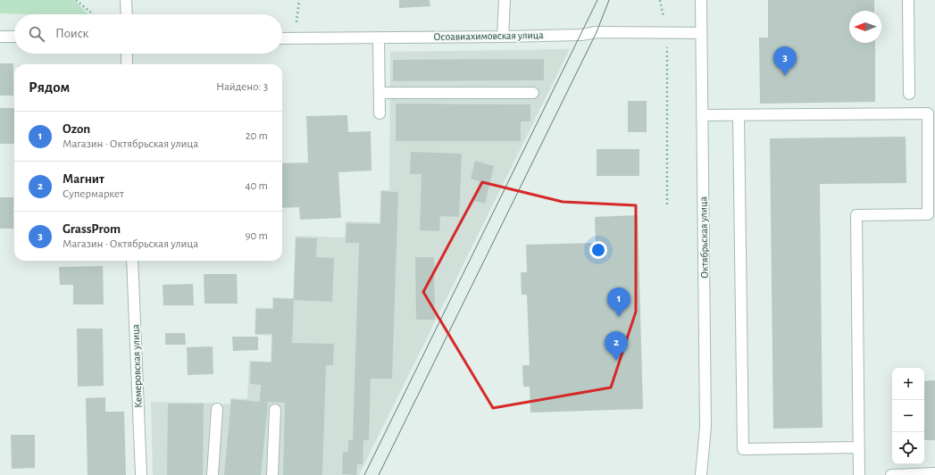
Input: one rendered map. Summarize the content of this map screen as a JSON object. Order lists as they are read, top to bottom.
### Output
{
  "streets": {
    "street": ["Осоавиахимовская улица", "Октябрьская улица", "Кемеровская улица"]
  },
  "crossings": [
    ["Осоавиахимовская улица", "Октябрьская улица"]
  ],
  "north": "left",
  "page": {
    "search": "Поиск",
    "pins": ["3", "1", "2"],
    "heading": ["Рядом", "Найдено: 3"],
    "list": [
      {
        "mark": "1",
        "name": "Ozon",
        "note": "Магазин · Октябрьская улица",
        "value": "20 m"
      },
      {
        "mark": "2",
        "name": "Магнит",
        "note": "Супермаркет",
        "value": "40 m"
      },
      {
        "mark": "3",
        "name": "GrassProm",
        "note": "Магазин · Октябрьская улица",
        "value": "90 m"
      }
    ],
    "map_buttons": ["+", "−"]
  }
}
